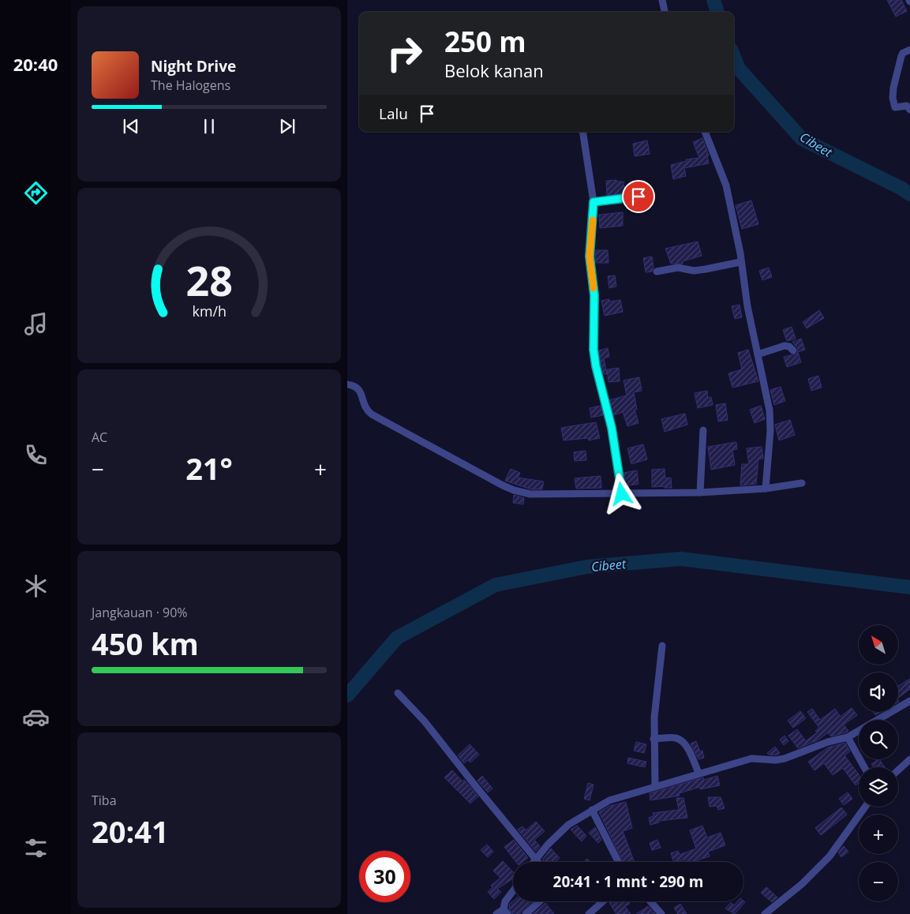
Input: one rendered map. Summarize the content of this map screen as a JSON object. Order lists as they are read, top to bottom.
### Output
{
  "water": ["Cibeet"],
  "north": "top left",
  "page": {
    "tabs": "20:40",
    "turn": ["250 m", "Belok kanan"],
    "song": ["Night Drive", "The Halogens"],
    "then": "Lalu",
    "tile": [
      "AC",
      ["Jangkauan · 90%", "450 km"],
      ["Tiba", "20:41"]
    ],
    "heat": ["−", "21°", "+"],
    "map_buttons": ["+", "−"],
    "limit": "30",
    "trip": "20:41 · 1 mnt · 290 m",
    "gauge": ["28", "km/h"]
  }
}
